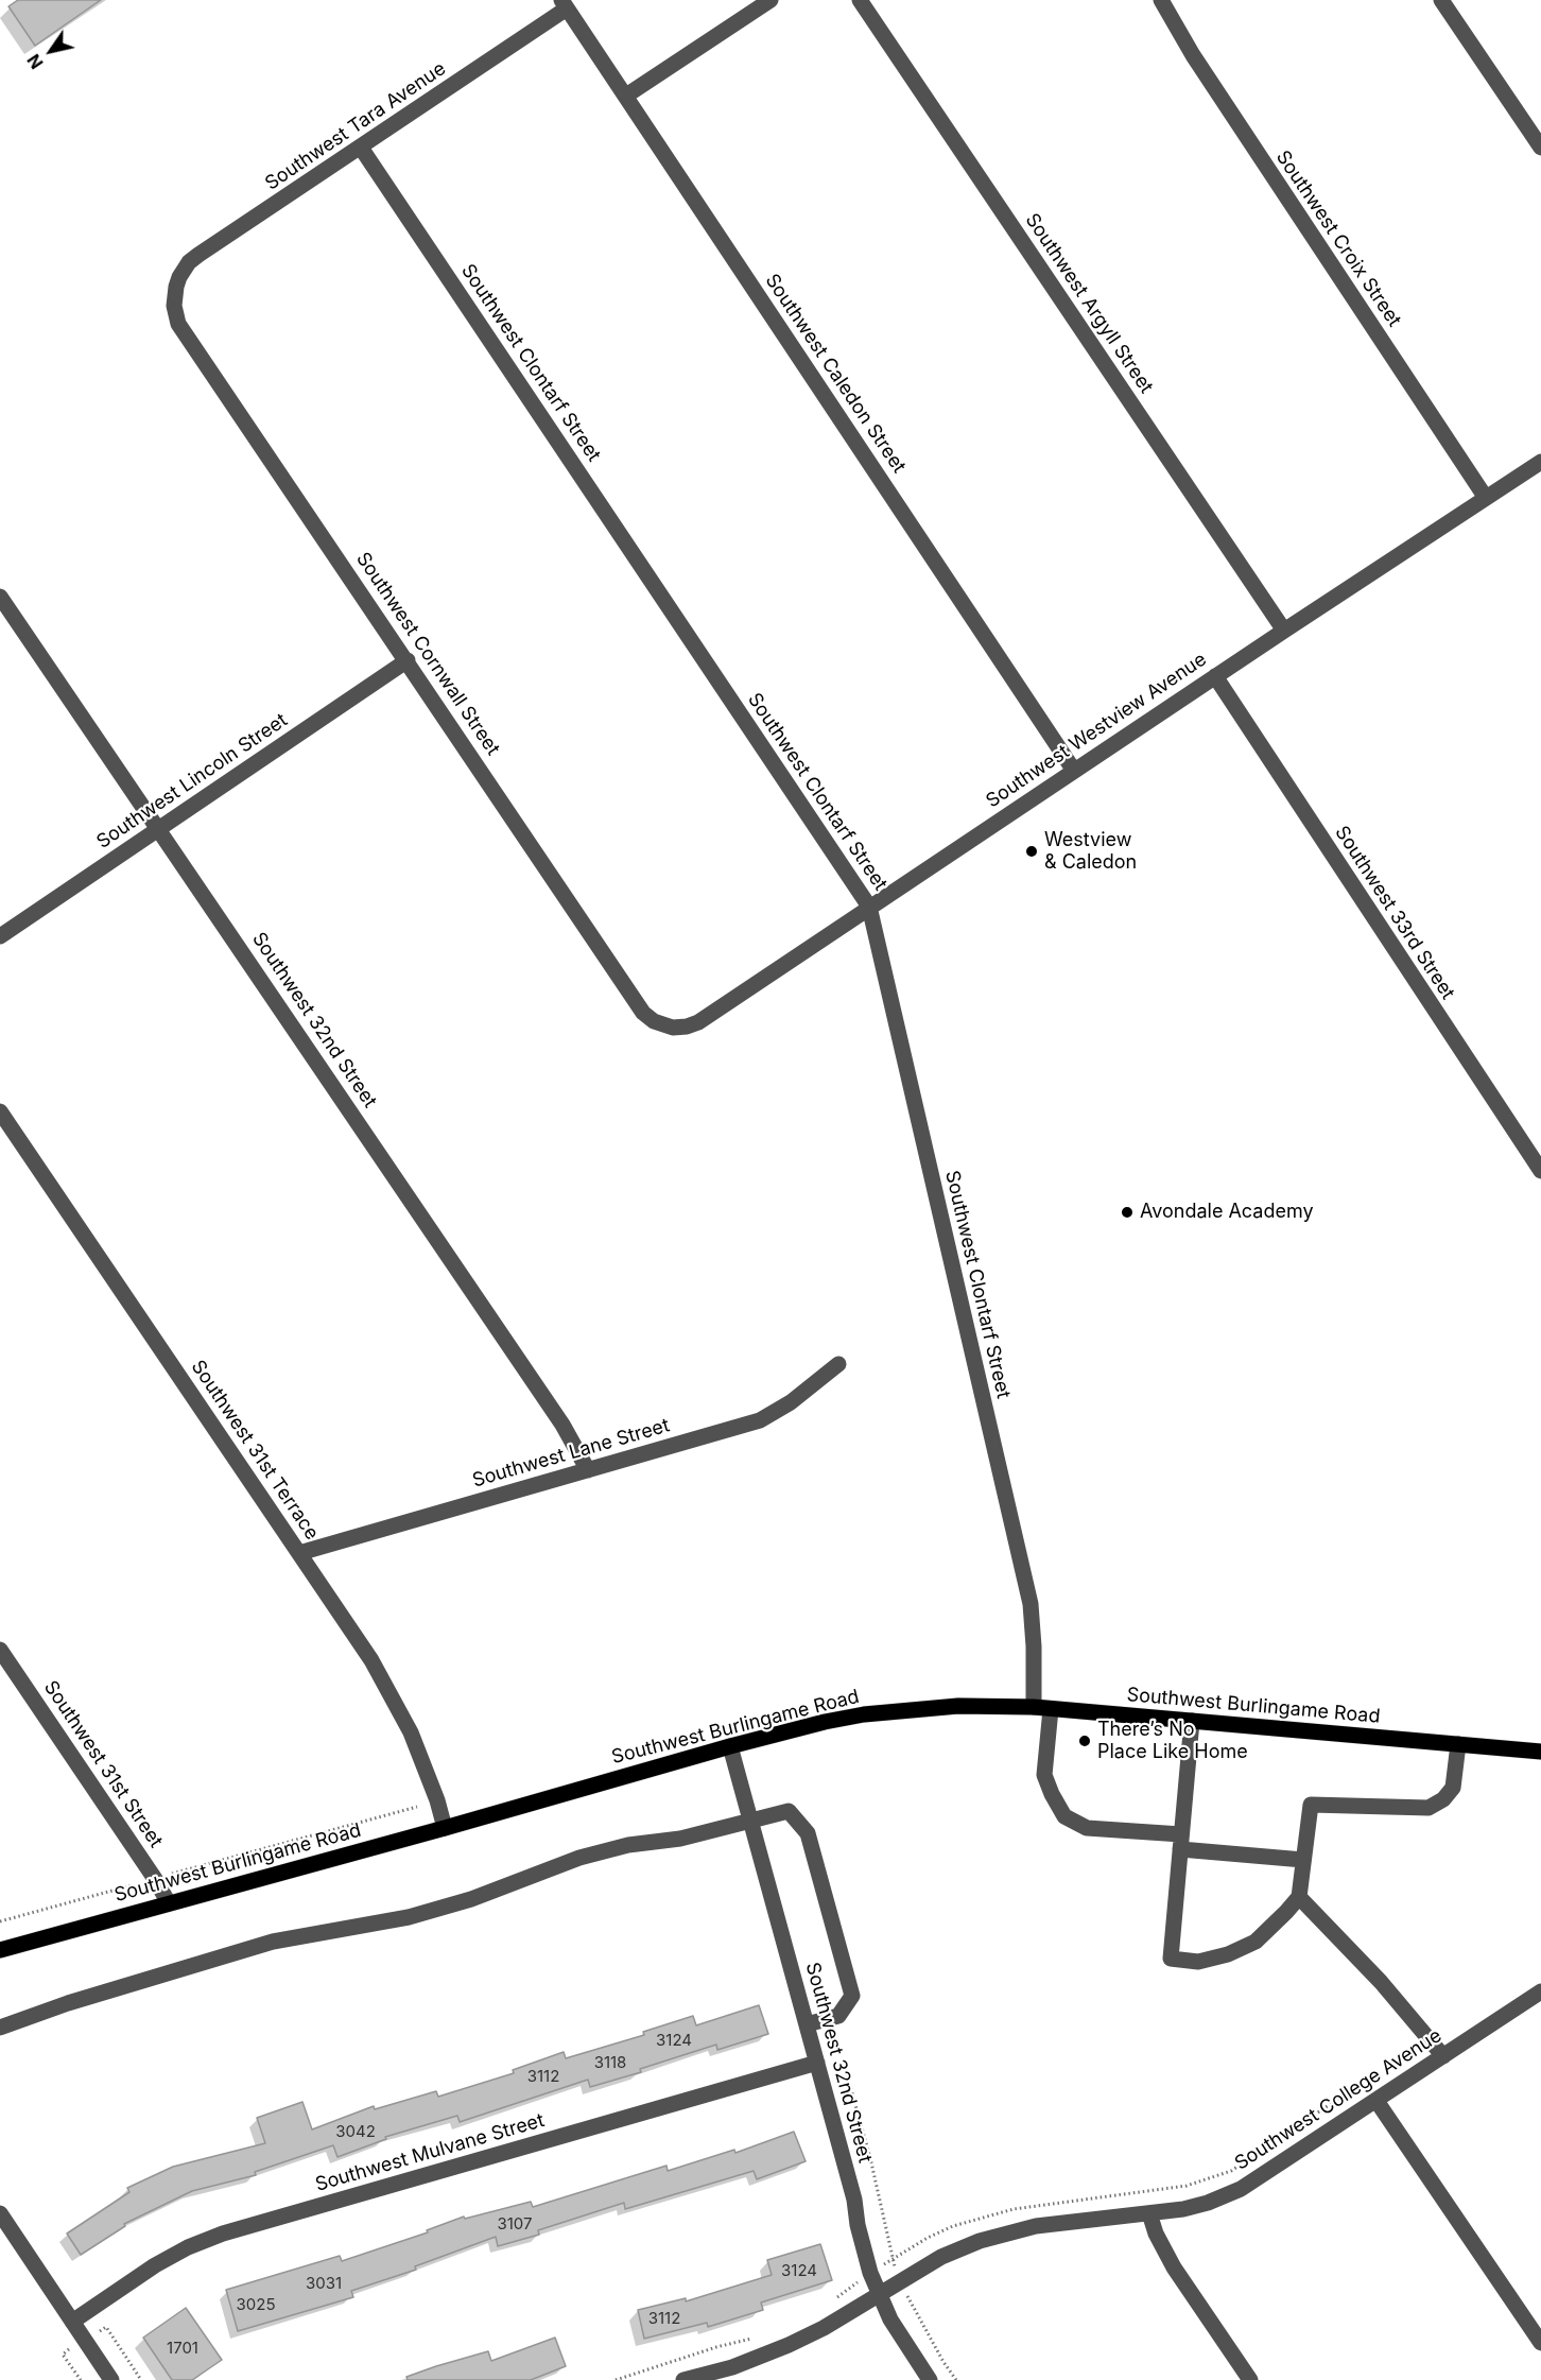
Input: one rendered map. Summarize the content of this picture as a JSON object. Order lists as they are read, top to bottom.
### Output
{
  "streets": {
    "main road": ["Southwest Burlingame Road"],
    "street": [
      "Southwest Tara Avenue",
      "Southwest Croix Street",
      "Southwest Argyll Street",
      "Southwest Clontarf Street",
      "Southwest Caledon Street",
      "Southwest Cornwall Street",
      "Southwest Westview Avenue",
      "Southwest Lincoln Street",
      "Southwest 33rd Street",
      "Southwest 32nd Street",
      "Southwest 31st Terrace",
      "Southwest Lane Street",
      "Southwest 31st Street",
      "Southwest College Avenue",
      "Southwest Mulvane Street"
    ]
  },
  "crossings": [
    ["Southwest Tara Avenue", "Southwest Clontarf Street"],
    ["Southwest Tara Avenue", "Southwest Caledon Street"],
    ["Southwest Tara Avenue", "Southwest Cornwall Street"],
    ["Southwest Croix Street", "Southwest Westview Avenue"],
    ["Southwest Argyll Street", "Southwest Westview Avenue"],
    ["Southwest Clontarf Street", "Southwest Westview Avenue"],
    ["Southwest Clontarf Street", "Southwest Burlingame Road"],
    ["Southwest Caledon Street", "Southwest Westview Avenue"],
    ["Southwest Cornwall Street", "Southwest Westview Avenue"],
    ["Southwest Cornwall Street", "Southwest Lincoln Street"],
    ["Southwest Westview Avenue", "Southwest 33rd Street"],
    ["Southwest Lincoln Street", "Southwest 32nd Street"],
    ["Southwest 32nd Street", "Southwest Lane Street"],
    ["Southwest 32nd Street", "Southwest Burlingame Road"],
    ["Southwest 32nd Street", "Southwest College Avenue"],
    ["Southwest 32nd Street", "Southwest Mulvane Street"],
    ["Southwest 31st Terrace", "Southwest Lane Street"],
    ["Southwest 31st Terrace", "Southwest Burlingame Road"],
    ["Southwest Burlingame Road", "Southwest 31st Street"]
  ],
  "places": ["Westview & Caledon", "Avondale Academy", "There’s No Place Like Home"],
  "house_numbers": [
    "3124",
    "3118",
    "3112",
    "3042",
    "3107",
    "3124",
    "3031",
    "3025",
    "3112",
    "1701"
  ],
  "north": "bottom left"
}
